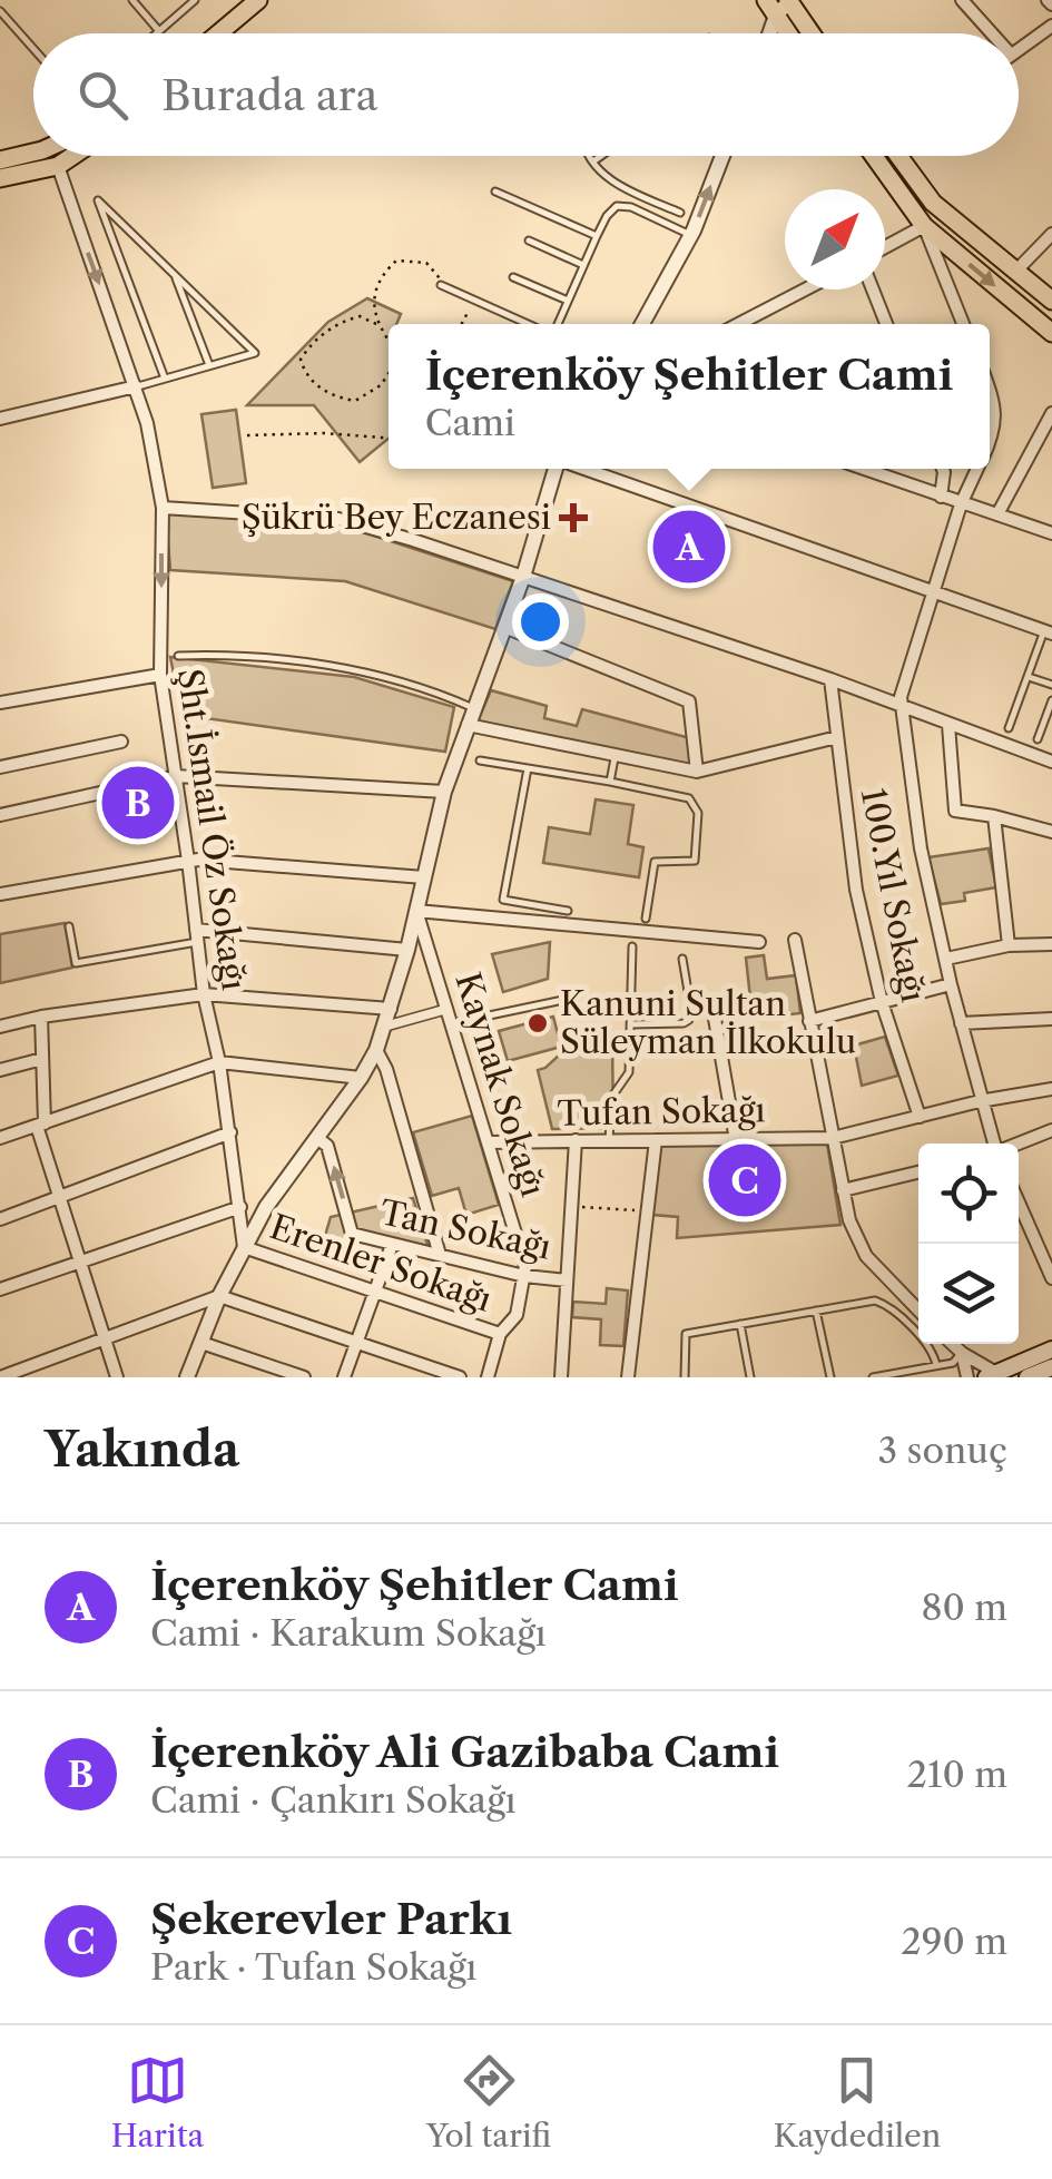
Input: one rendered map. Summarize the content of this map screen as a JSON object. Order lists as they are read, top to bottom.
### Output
{
  "streets": {
    "street": [
      "Şht.İsmail Öz Sokağı",
      "100.Yıl Sokağı",
      "Kaynak Sokağı",
      "Tufan Sokağı",
      "Tan Sokağı",
      "Erenler Sokağı"
    ]
  },
  "crossings": [
    ["Şht.İsmail Öz Sokağı", "Erenler Sokağı"],
    ["100.Yıl Sokağı", "Tufan Sokağı"],
    ["Kaynak Sokağı", "Tufan Sokağı"],
    ["Kaynak Sokağı", "Tan Sokağı"]
  ],
  "one_way": ["Şht.İsmail Öz Sokağı"],
  "places": {
    "health": ["Şükrü Bey Eczanesi"],
    "other": ["Kanuni Sultan Süleyman İlkokulu"]
  },
  "north": "top right",
  "page": {
    "search": "Burada ara",
    "popup": ["İçerenköy Şehitler Cami", "Cami"],
    "pins": ["A", "B", "C"],
    "heading": ["Yakında", "3 sonuç"],
    "list": [
      {
        "mark": "A",
        "name": "İçerenköy Şehitler Cami",
        "note": "Cami · Karakum Sokağı",
        "value": "80 m"
      },
      {
        "mark": "B",
        "name": "İçerenköy Ali Gazibaba Cami",
        "note": "Cami · Çankırı Sokağı",
        "value": "210 m"
      },
      {
        "mark": "C",
        "name": "Şekerevler Parkı",
        "note": "Park · Tufan Sokağı",
        "value": "290 m"
      }
    ],
    "nav": ["Harita", "Yol tarifi", "Kaydedilen"]
  }
}
